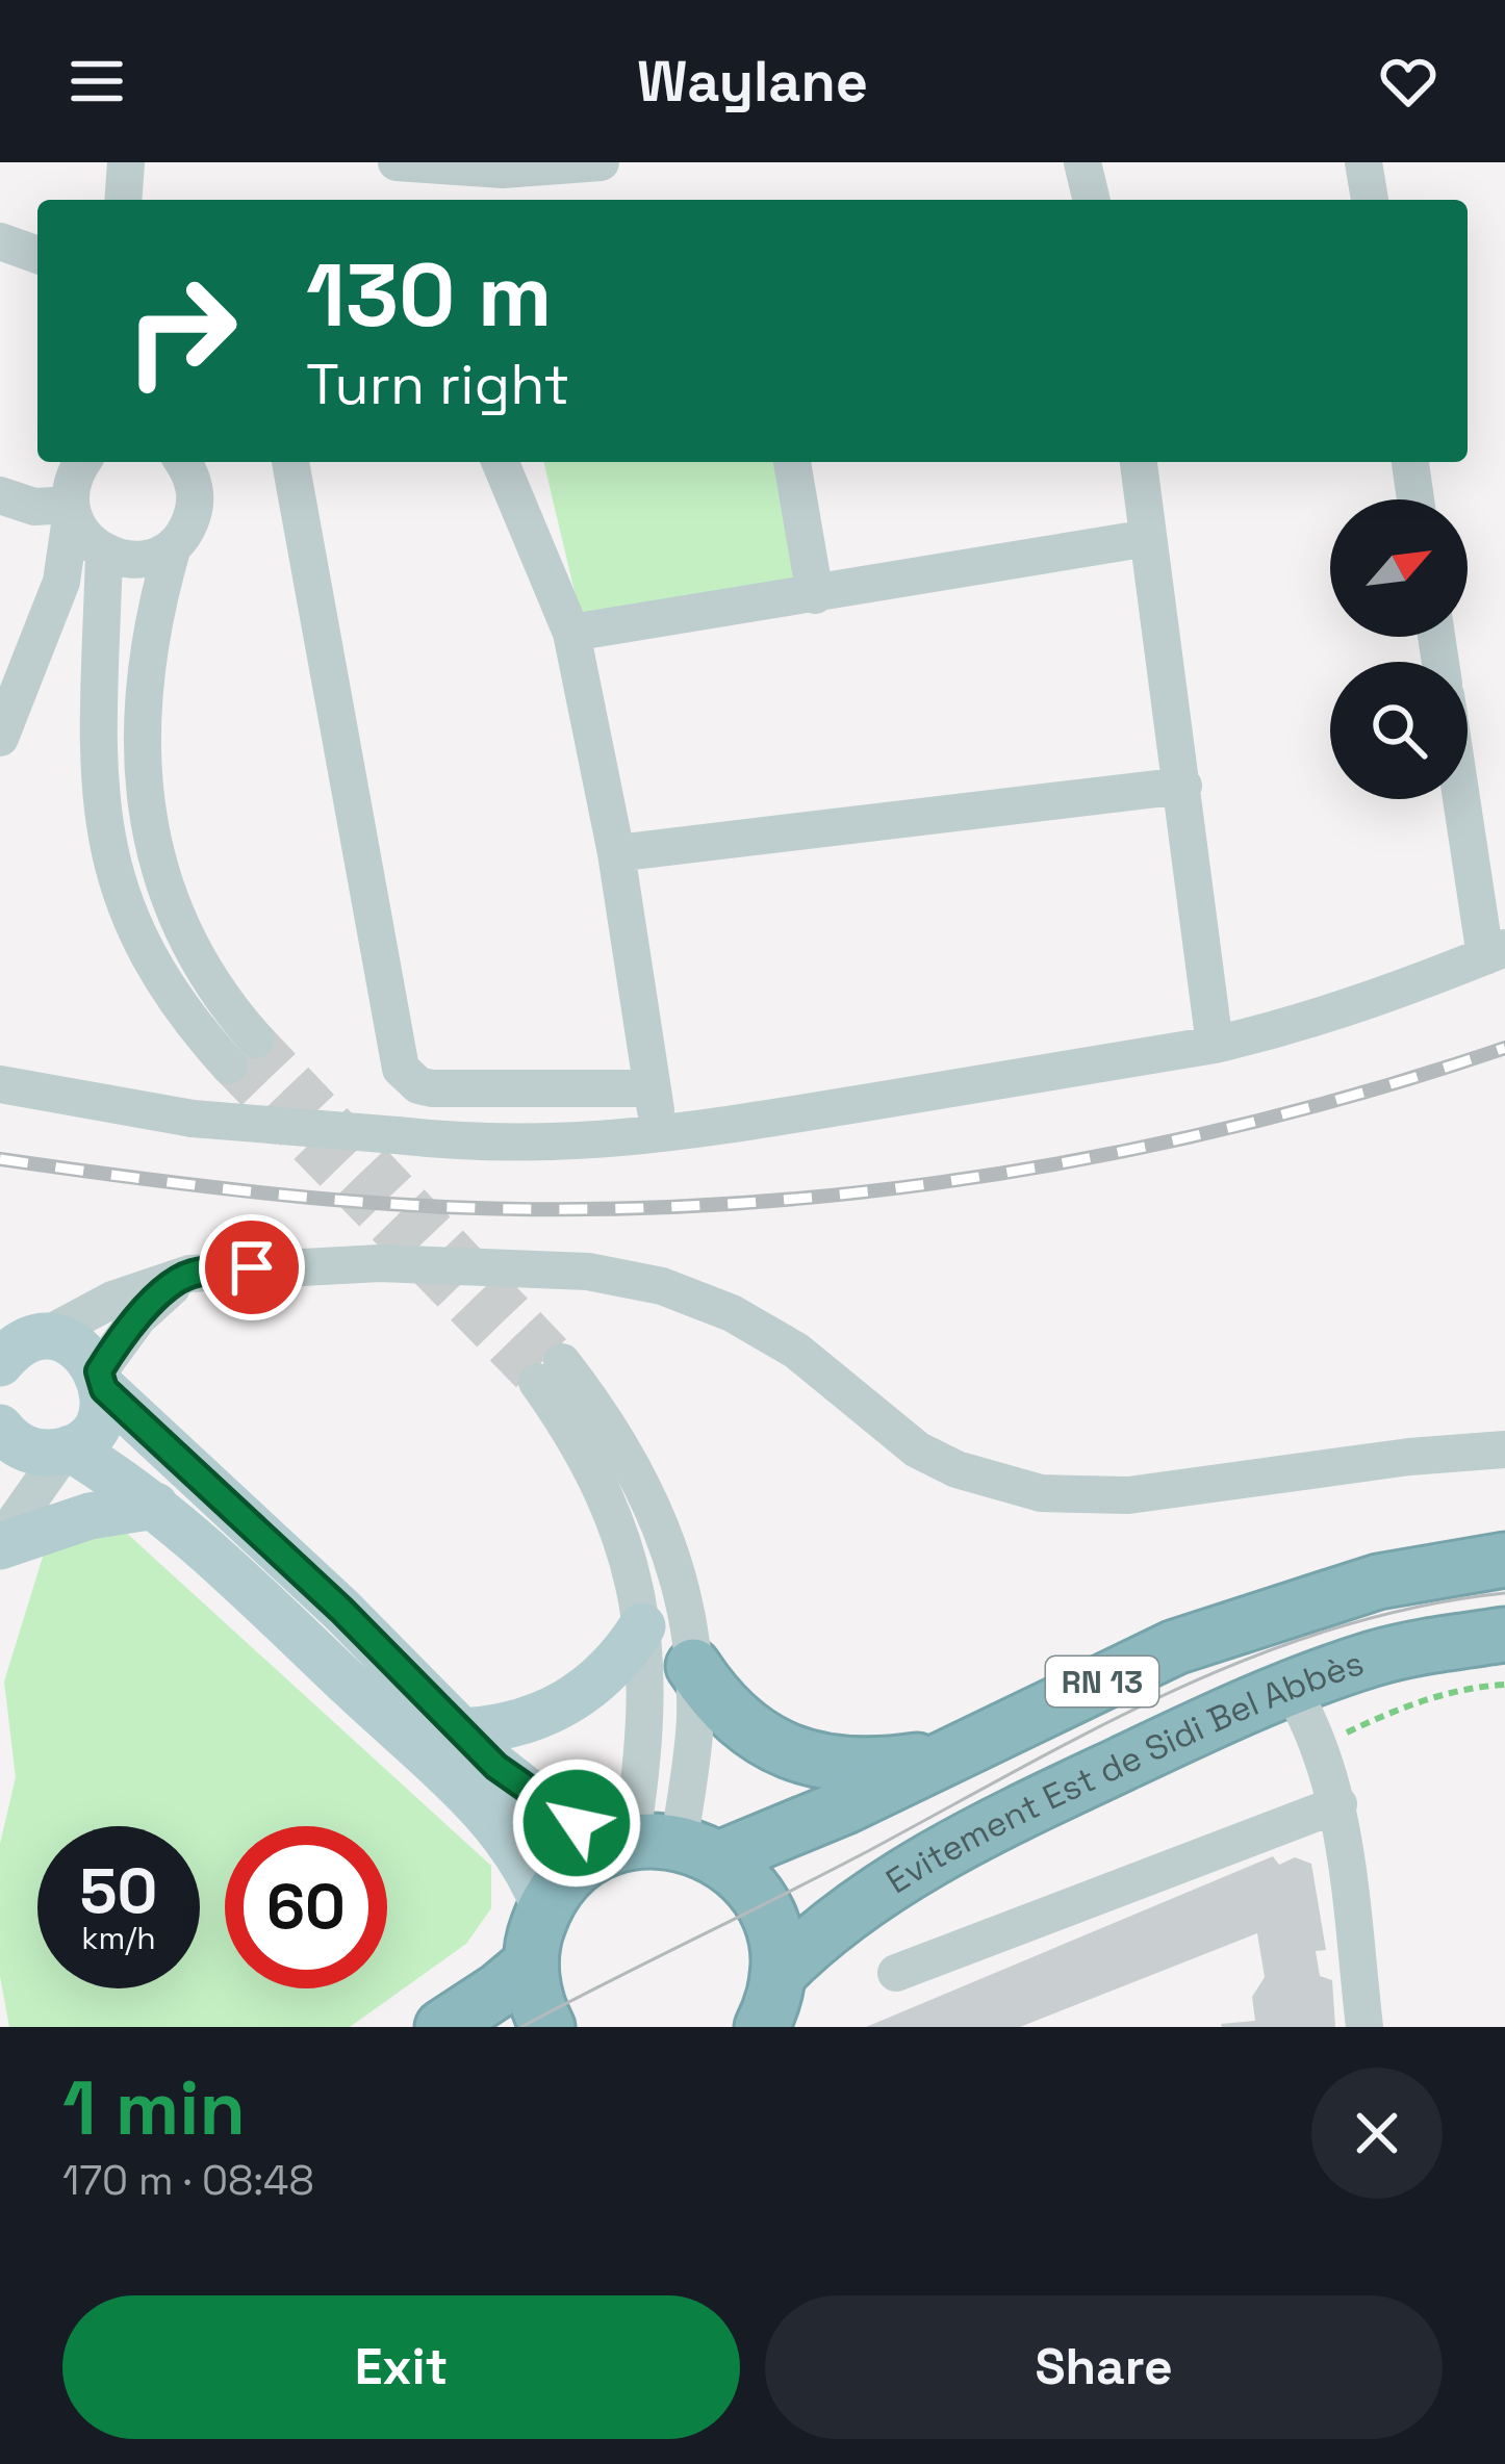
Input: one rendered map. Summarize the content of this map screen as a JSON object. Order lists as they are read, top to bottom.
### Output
{
  "streets": {
    "highway": ["RN 13", "Evitement Est de Sidi Bel Abbès"]
  },
  "north": "top right",
  "page": {
    "header": "Waylane",
    "turn": ["130 m", "Turn right"],
    "speed": "50 km/h",
    "limit": "60",
    "heading": ["1 min", "170 m · 08:48"],
    "buttons": ["Exit", "Share"]
  }
}
